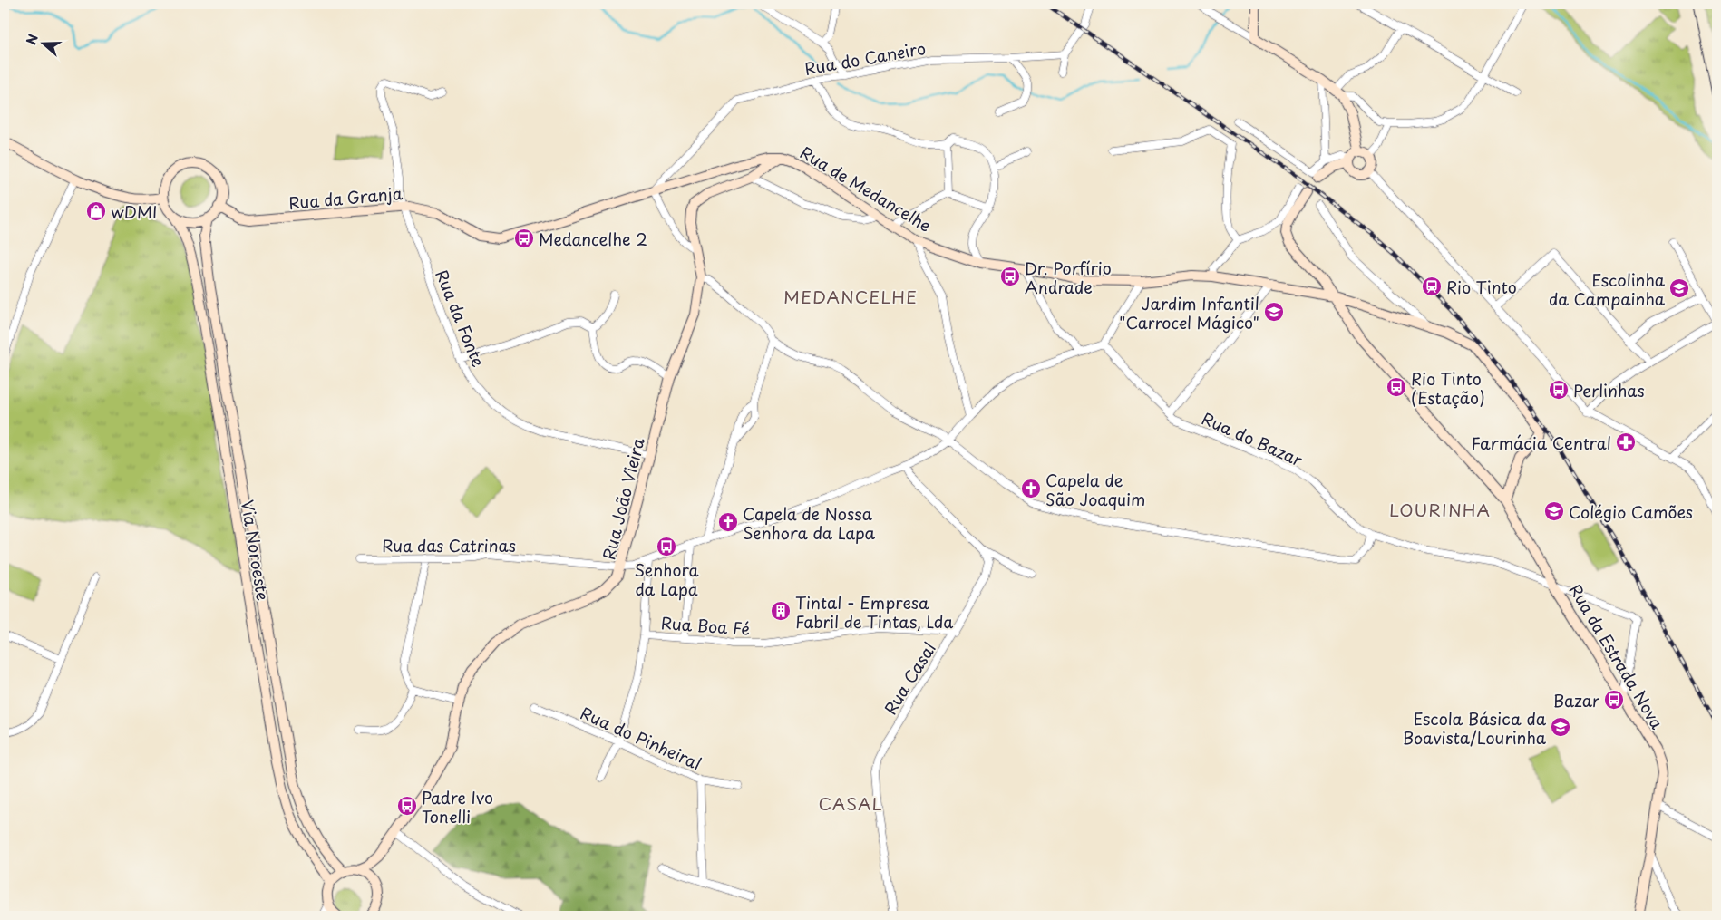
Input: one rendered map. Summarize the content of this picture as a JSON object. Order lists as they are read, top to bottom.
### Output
{
  "streets": {
    "street": [
      "Rua do Caneiro",
      "Rua de Medancelhe",
      "Rua da Granja",
      "Rua da Fonte",
      "Rua do Bazar",
      "Rua João Vieira",
      "Rua das Catrinas",
      "Via Noroeste",
      "Rua Boa Fé",
      "Rua da Estrada Nova",
      "Rua Casal",
      "Rua do Pinheiral"
    ]
  },
  "crossings": [
    ["Rua do Caneiro", "Rua de Medancelhe"],
    ["Rua do Caneiro", "Rua da Granja"],
    ["Rua de Medancelhe", "Rua da Granja"],
    ["Rua de Medancelhe", "Rua João Vieira"],
    ["Rua de Medancelhe", "Rua da Estrada Nova"],
    ["Rua da Granja", "Rua da Fonte"],
    ["Rua da Granja", "Via Noroeste"],
    ["Rua da Fonte", "Rua João Vieira"],
    ["Rua do Bazar", "Rua das Catrinas"],
    ["Rua do Bazar", "Rua da Estrada Nova"],
    ["Rua João Vieira", "Rua das Catrinas"],
    ["Rua Boa Fé", "Rua Casal"]
  ],
  "districts": ["MEDANCELHE", "LOURINHA", "CASAL"],
  "places": {
    "shop": ["wDMI"],
    "bus stop": [
      "Medancelhe 2",
      "Dr. Porfírio Andrade",
      "Rio Tinto (Estação)",
      "Perlinhas",
      "Senhora da Lapa",
      "Bazar",
      "Padre Ivo Tonelli"
    ],
    "station": ["Rio Tinto"],
    "school or university": [
      "Escolinha da Campainha",
      "Jardim Infantil \"Carrocel Mágico\"",
      "Colégio Camões",
      "Escola Básica da Boavista/Lourinha"
    ],
    "pharmacy": ["Farmácia Central"],
    "church": ["Capela de São Joaquim", "Capela de Nossa Senhora da Lapa"],
    "building": ["Tintal - Empresa Fabril de Tintas, Lda"]
  },
  "north": "left"
}
